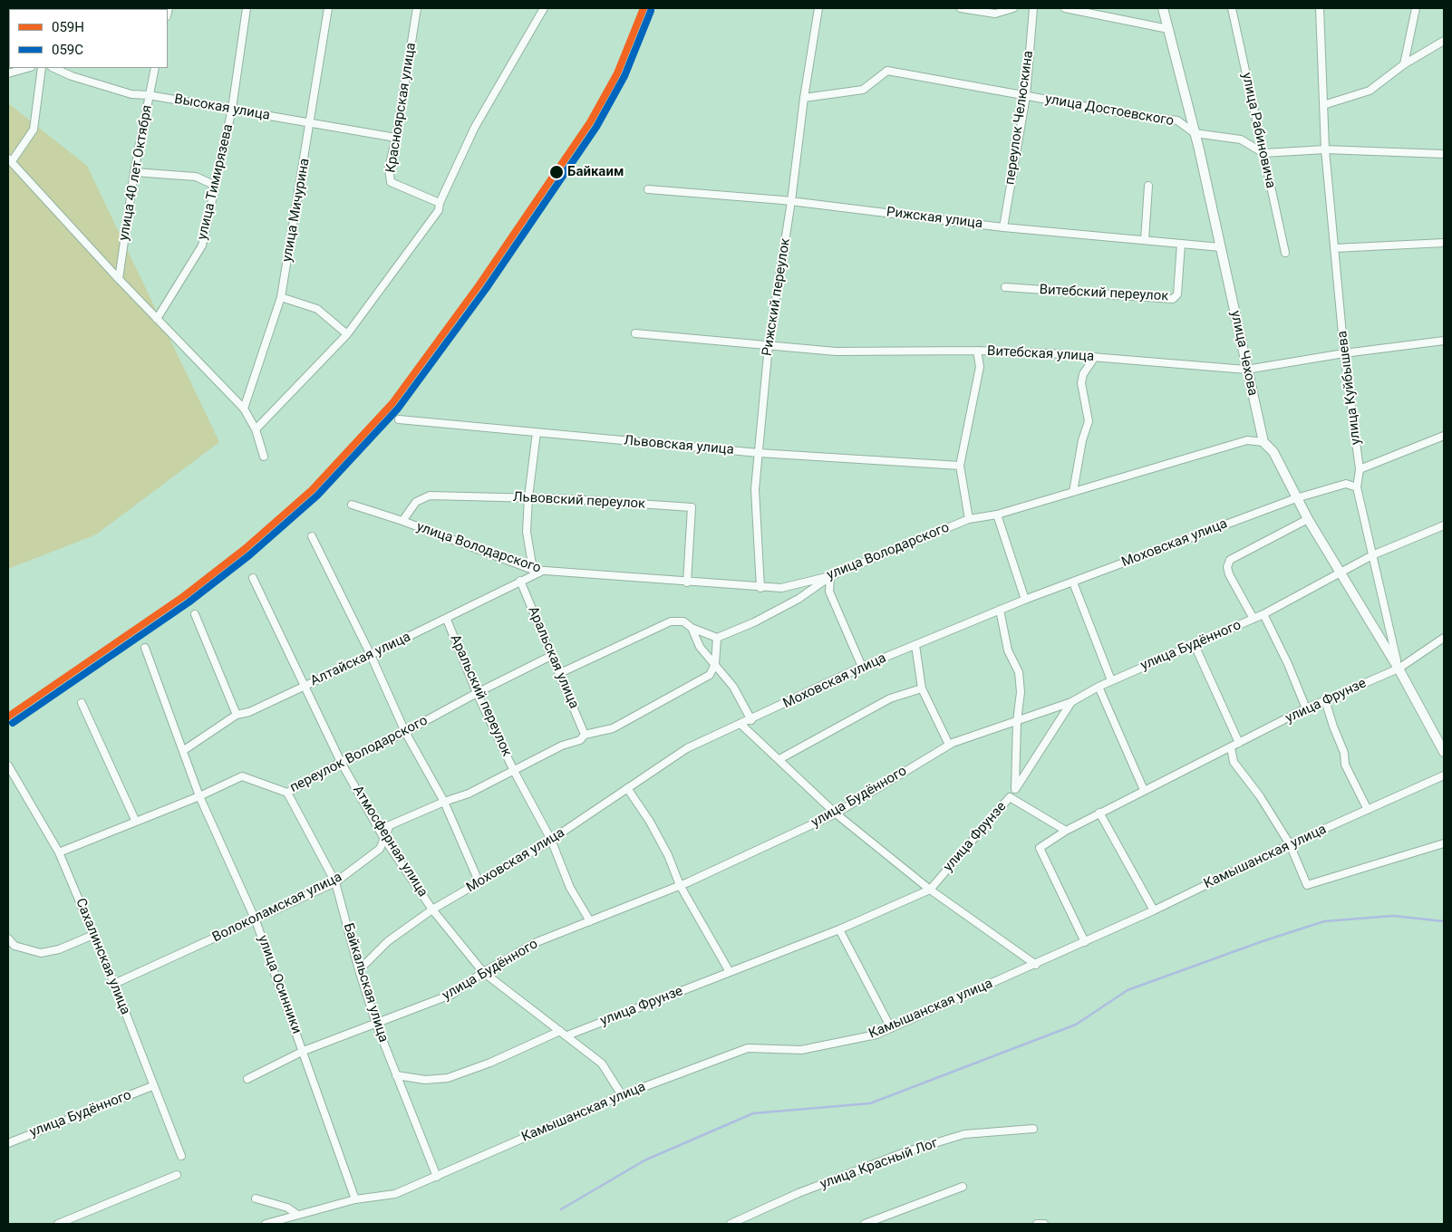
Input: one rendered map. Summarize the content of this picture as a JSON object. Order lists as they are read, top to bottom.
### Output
{
  "streets": {
    "street": [
      "Высокая улица",
      "Красноярская улица",
      "улица Достоевского",
      "переулок Челюскина",
      "улица Рабиновича",
      "улица 40 лет Октября",
      "улица Тимирязева",
      "улица Мичурина",
      "Рижская улица",
      "Витебский переулок",
      "Рижский переулок",
      "улица Чехова",
      "Витебская улица",
      "улица Куйбышева",
      "Львовская улица",
      "Львовский переулок",
      "Моховская улица",
      "улица Володарского",
      "улица Будённого",
      "Аральская улица",
      "Алтайская улица",
      "Аральский переулок",
      "улица Фрунзе",
      "переулок Володарского",
      "Атмосферная улица",
      "Камышанская улица",
      "Волоколамская улица",
      "Сахалинская улица",
      "Байкальская улица",
      "улица Осинники",
      "улица Красный Лог"
    ]
  },
  "crossings": [
    ["Высокая улица", "Красноярская улица"],
    ["Высокая улица", "улица 40 лет Октября"],
    ["Высокая улица", "улица Тимирязева"],
    ["Высокая улица", "улица Мичурина"],
    ["улица Достоевского", "переулок Челюскина"],
    ["улица Достоевского", "улица Рабиновича"],
    ["улица Достоевского", "Рижский переулок"],
    ["улица Достоевского", "улица Чехова"],
    ["переулок Челюскина", "Рижская улица"],
    ["Рижская улица", "Витебский переулок"],
    ["Рижская улица", "Рижский переулок"],
    ["Рижская улица", "улица Чехова"],
    ["Рижский переулок", "Витебская улица"],
    ["Рижский переулок", "Львовская улица"],
    ["Рижский переулок", "улица Володарского"],
    ["улица Чехова", "Витебская улица"],
    ["улица Чехова", "улица Куйбышева"],
    ["улица Чехова", "Моховская улица"],
    ["улица Чехова", "улица Володарского"],
    ["улица Чехова", "улица Будённого"],
    ["улица Чехова", "улица Фрунзе"],
    ["Витебская улица", "улица Куйбышева"],
    ["улица Куйбышева", "Моховская улица"],
    ["улица Куйбышева", "улица Будённого"],
    ["улица Куйбышева", "улица Фрунзе"],
    ["Львовский переулок", "улица Володарского"],
    ["Моховская улица", "Аральский переулок"],
    ["Моховская улица", "Атмосферная улица"],
    ["Моховская улица", "Байкальская улица"],
    ["улица Володарского", "Алтайская улица"],
    ["улица Будённого", "Аральский переулок"],
    ["улица Будённого", "Атмосферная улица"],
    ["улица Будённого", "Сахалинская улица"],
    ["улица Будённого", "Байкальская улица"],
    ["улица Будённого", "улица Осинники"],
    ["Аральская улица", "Алтайская улица"],
    ["Аральская улица", "переулок Володарского"],
    ["Аральская улица", "Волоколамская улица"],
    ["Алтайская улица", "Аральский переулок"],
    ["Алтайская улица", "Атмосферная улица"],
    ["Алтайская улица", "улица Осинники"],
    ["Аральский переулок", "переулок Володарского"],
    ["Аральский переулок", "Волоколамская улица"],
    ["улица Фрунзе", "Атмосферная улица"],
    ["переулок Володарского", "Атмосферная улица"],
    ["переулок Володарского", "Сахалинская улица"],
    ["переулок Володарского", "Байкальская улица"],
    ["переулок Володарского", "улица Осинники"],
    ["Атмосферная улица", "Камышанская улица"],
    ["Атмосферная улица", "Волоколамская улица"],
    ["Камышанская улица", "Байкальская улица"],
    ["Камышанская улица", "улица Осинники"],
    ["Волоколамская улица", "Сахалинская улица"],
    ["Волоколамская улица", "Байкальская улица"],
    ["Волоколамская улица", "улица Осинники"]
  ],
  "places": ["Байкаим"],
  "lines": ["transit line 059Н", "transit line 059С"],
  "legend": ["059Н", "059С"]
}
